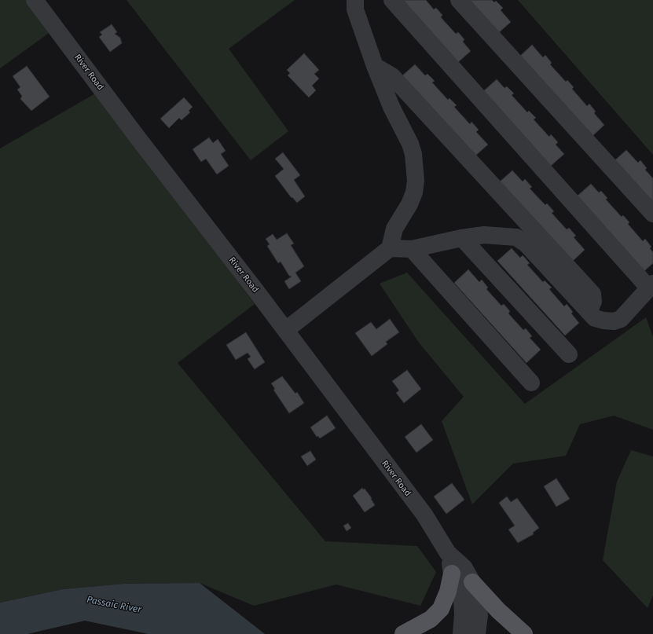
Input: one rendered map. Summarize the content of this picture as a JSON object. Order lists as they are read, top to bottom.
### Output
{
  "streets": {
    "street": ["River Road"]
  },
  "water": ["Passaic River"]
}
